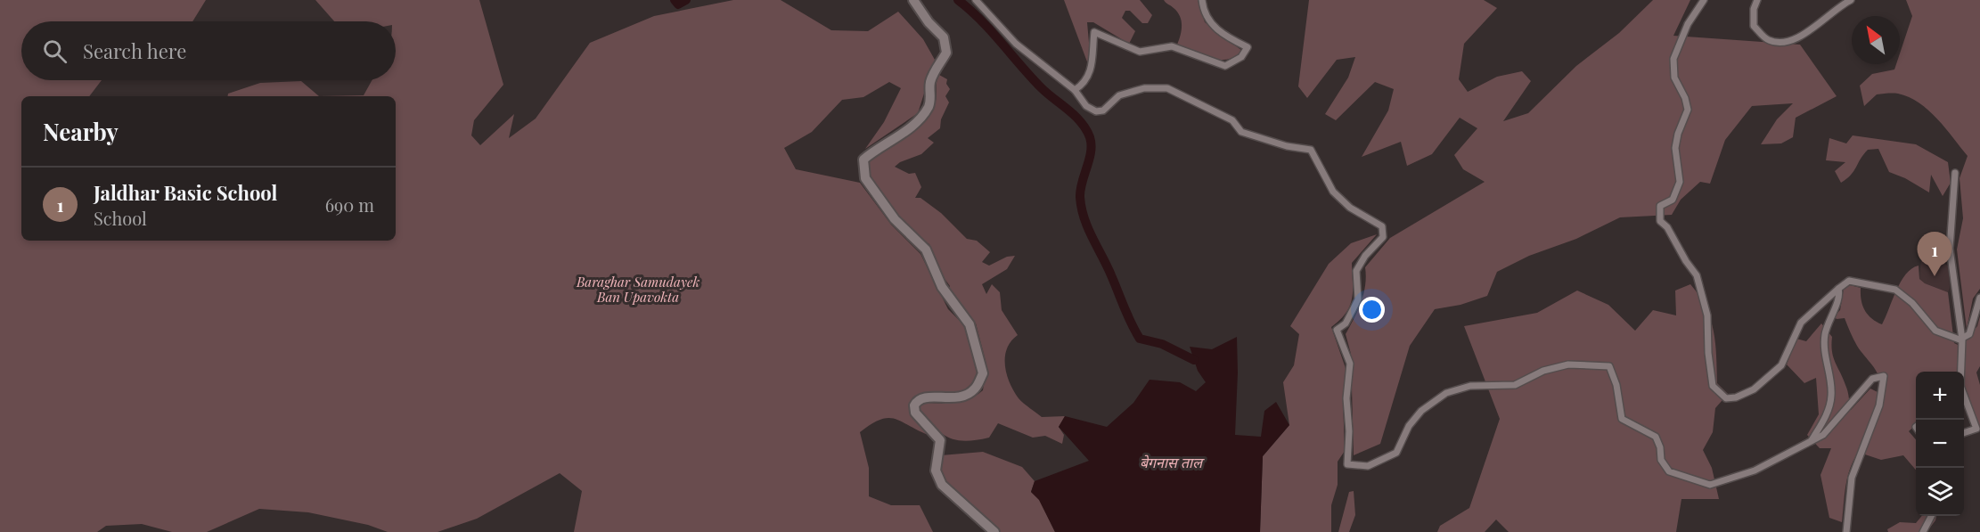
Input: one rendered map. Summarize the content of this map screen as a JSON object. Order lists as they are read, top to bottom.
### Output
{
  "water": ["बेगनास ताल"],
  "parks": ["Baraghar Samudayek Ban Upavokta"],
  "north": "top left",
  "page": {
    "search": "Search here",
    "heading": "Nearby",
    "list": [
      {
        "mark": "1",
        "name": "Jaldhar Basic School",
        "note": "School",
        "value": "690 m"
      }
    ],
    "pins": "1",
    "map_buttons": ["+", "−"]
  }
}
